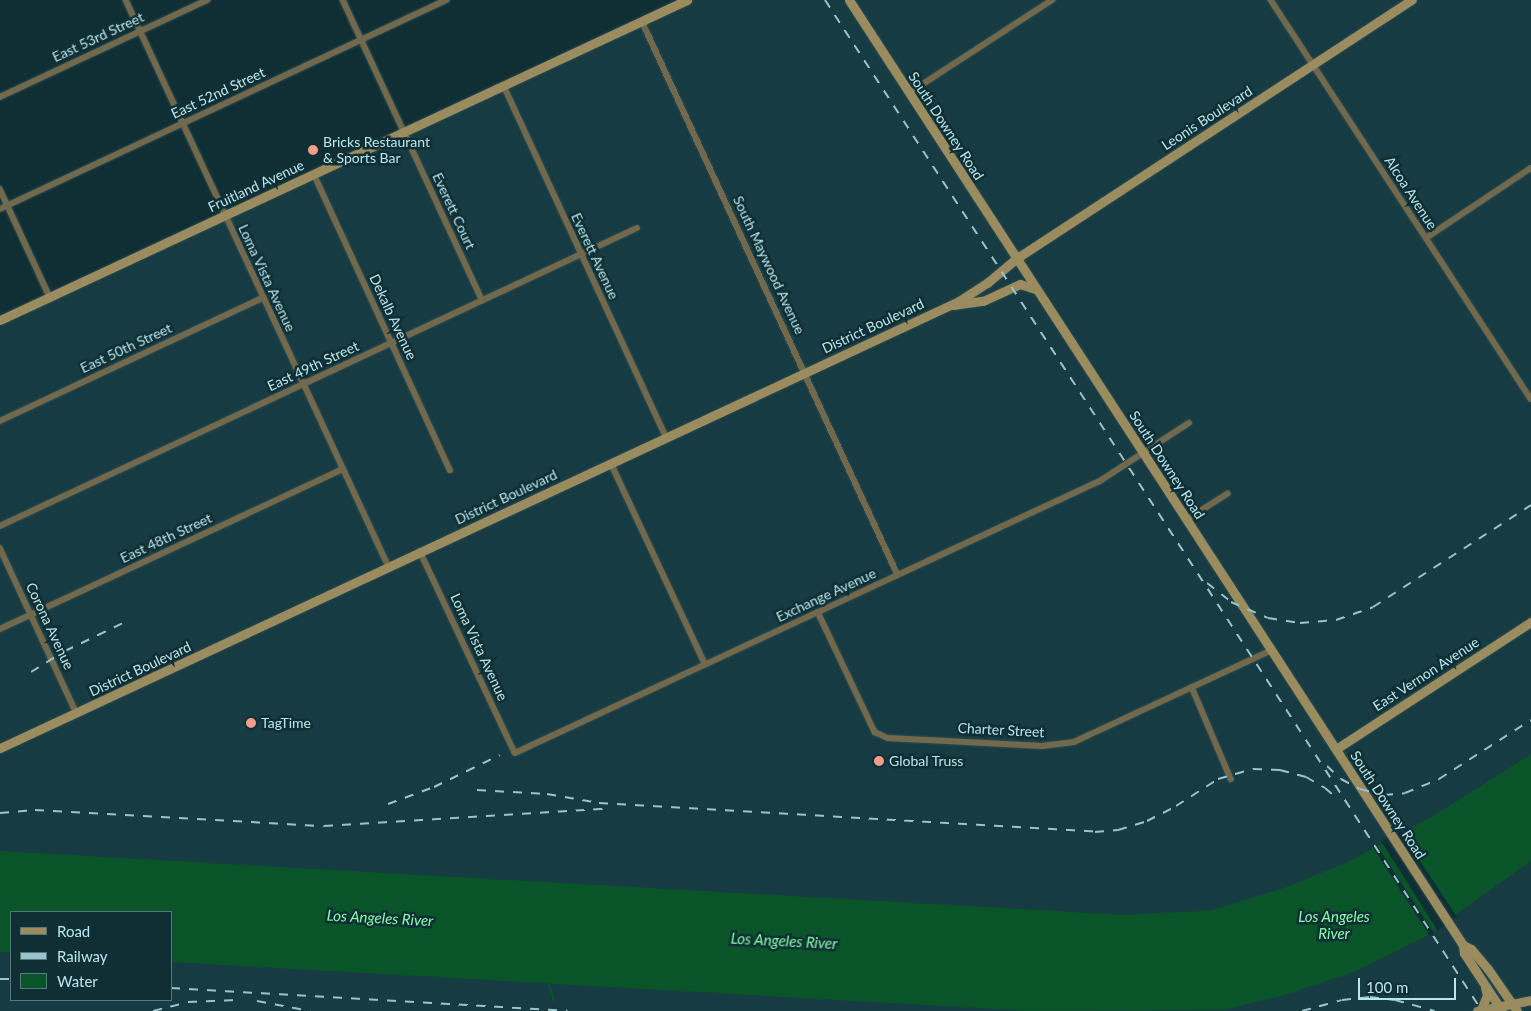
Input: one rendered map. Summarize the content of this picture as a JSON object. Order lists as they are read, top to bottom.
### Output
{
  "streets": {
    "main road": [
      "Leonis Boulevard",
      "South Downey Road",
      "Fruitland Avenue",
      "District Boulevard",
      "East Vernon Avenue"
    ],
    "street": [
      "East 53rd Street",
      "East 52nd Street",
      "Alcoa Avenue",
      "Everett Court",
      "Everett Avenue",
      "South Maywood Avenue",
      "Loma Vista Avenue",
      "Dekalb Avenue",
      "East 50th Street",
      "East 49th Street",
      "East 48th Street",
      "Exchange Avenue",
      "Corona Avenue",
      "Charter Street"
    ]
  },
  "crossings": [
    ["East 53rd Street", "Loma Vista Avenue"],
    ["East 52nd Street", "Loma Vista Avenue"],
    ["Leonis Boulevard", "South Downey Road"],
    ["Leonis Boulevard", "Alcoa Avenue"],
    ["Leonis Boulevard", "District Boulevard"],
    ["South Downey Road", "District Boulevard"],
    ["South Downey Road", "Exchange Avenue"],
    ["South Downey Road", "East Vernon Avenue"],
    ["South Downey Road", "Charter Street"],
    ["Fruitland Avenue", "Everett Court"],
    ["Fruitland Avenue", "Everett Avenue"],
    ["Fruitland Avenue", "South Maywood Avenue"],
    ["Fruitland Avenue", "Loma Vista Avenue"],
    ["Fruitland Avenue", "Dekalb Avenue"],
    ["Everett Court", "East 49th Street"],
    ["Everett Avenue", "District Boulevard"],
    ["Everett Avenue", "East 49th Street"],
    ["South Maywood Avenue", "District Boulevard"],
    ["South Maywood Avenue", "Exchange Avenue"],
    ["Loma Vista Avenue", "District Boulevard"],
    ["Loma Vista Avenue", "East 50th Street"],
    ["Loma Vista Avenue", "East 49th Street"],
    ["Loma Vista Avenue", "East 48th Street"],
    ["Loma Vista Avenue", "Exchange Avenue"],
    ["Dekalb Avenue", "East 49th Street"],
    ["District Boulevard", "Corona Avenue"],
    ["East 48th Street", "Corona Avenue"],
    ["Exchange Avenue", "Charter Street"]
  ],
  "water": ["Los Angeles River"],
  "places": ["Bricks Restaurant & Sports Bar", "TagTime", "Global Truss"],
  "legend": ["Road", "Railway", "Water"],
  "scale_bar": "100 m"
}
